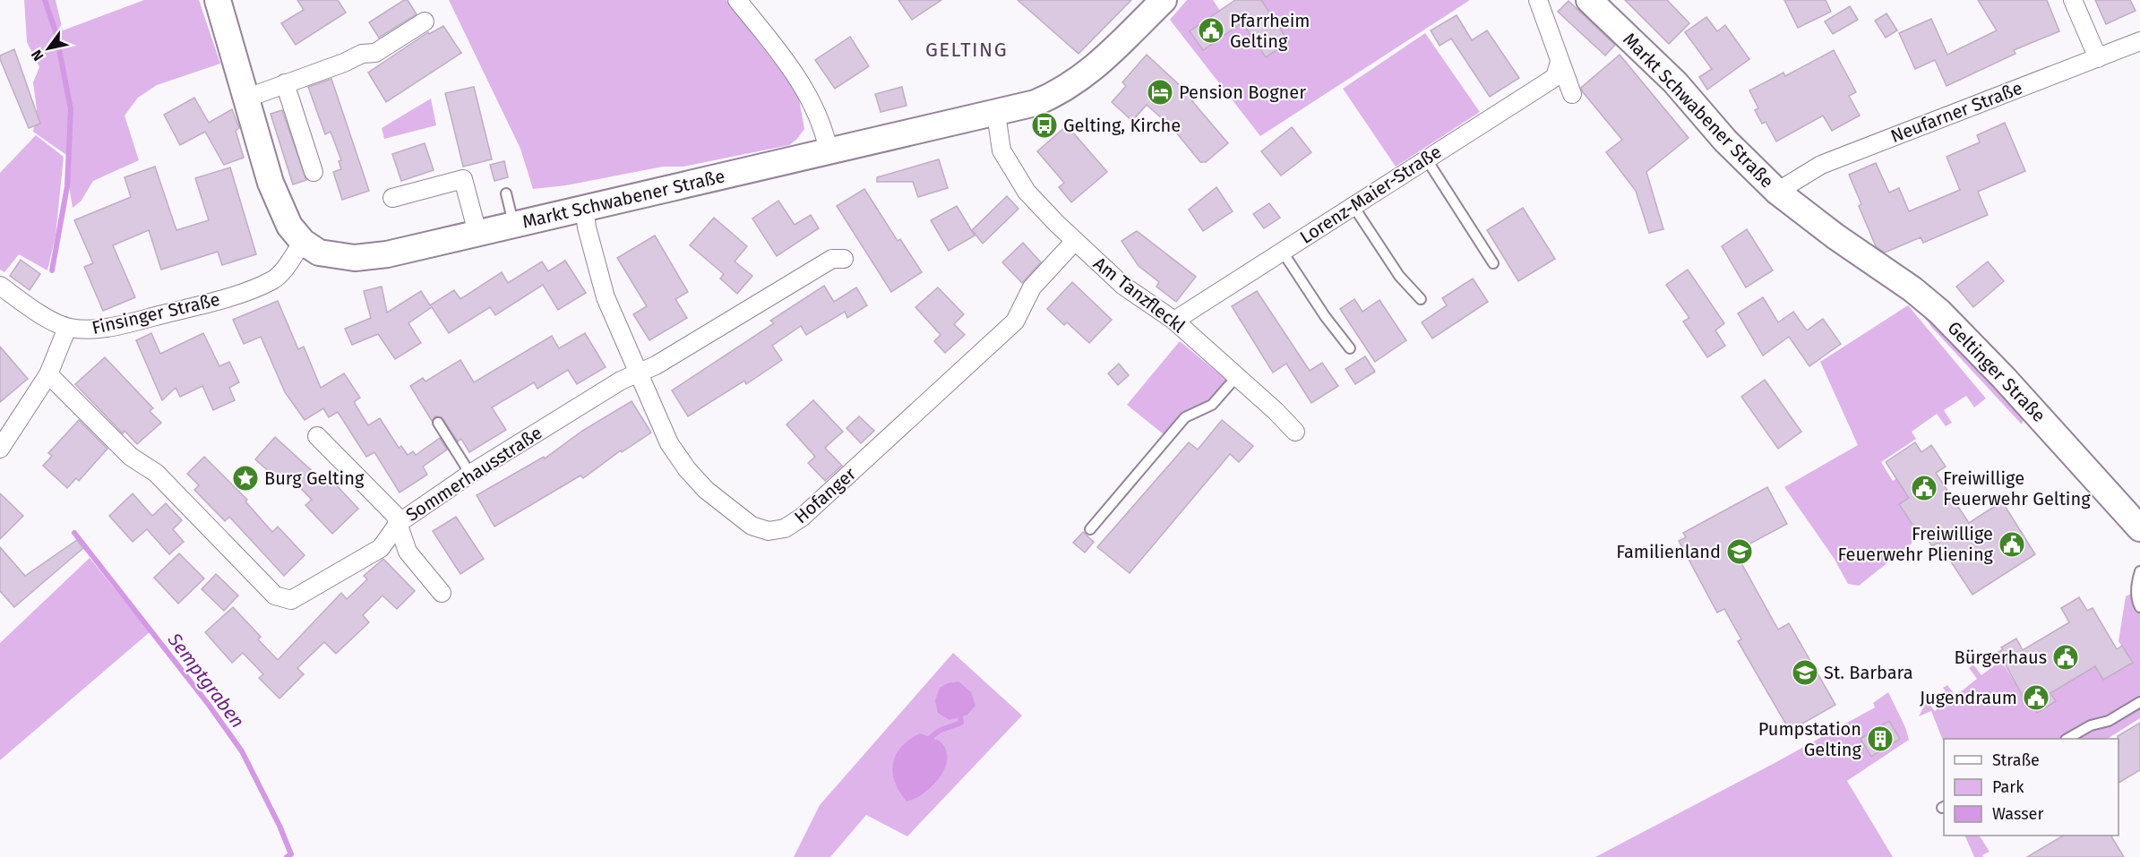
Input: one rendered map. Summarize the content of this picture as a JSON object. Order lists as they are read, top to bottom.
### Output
{
  "streets": {
    "main road": ["Markt Schwabener Straße", "Geltinger Straße"],
    "street": [
      "Neufarner Straße",
      "Lorenz-Maier-Straße",
      "Am Tanzfleckl",
      "Finsinger Straße",
      "Sommerhausstraße",
      "Hofanger"
    ]
  },
  "crossings": [
    ["Markt Schwabener Straße", "Neufarner Straße"],
    ["Markt Schwabener Straße", "Am Tanzfleckl"],
    ["Markt Schwabener Straße", "Finsinger Straße"],
    ["Markt Schwabener Straße", "Geltinger Straße"],
    ["Markt Schwabener Straße", "Hofanger"],
    ["Lorenz-Maier-Straße", "Am Tanzfleckl"],
    ["Am Tanzfleckl", "Hofanger"],
    ["Sommerhausstraße", "Hofanger"]
  ],
  "districts": ["GELTING"],
  "water": ["Semptgraben"],
  "places": {
    "public building": [
      "Pfarrheim Gelting",
      "Freiwillige Feuerwehr Gelting",
      "Freiwillige Feuerwehr Pliening",
      "Bürgerhaus",
      "Jugendraum"
    ],
    "hotel": ["Pension Bogner"],
    "bus stop": ["Gelting, Kirche"],
    "place": ["Burg Gelting"],
    "school or university": ["Familienland", "St. Barbara"],
    "building": ["Pumpstation Gelting"]
  },
  "legend": ["Straße", "Park", "Wasser"],
  "north": "bottom left"
}
